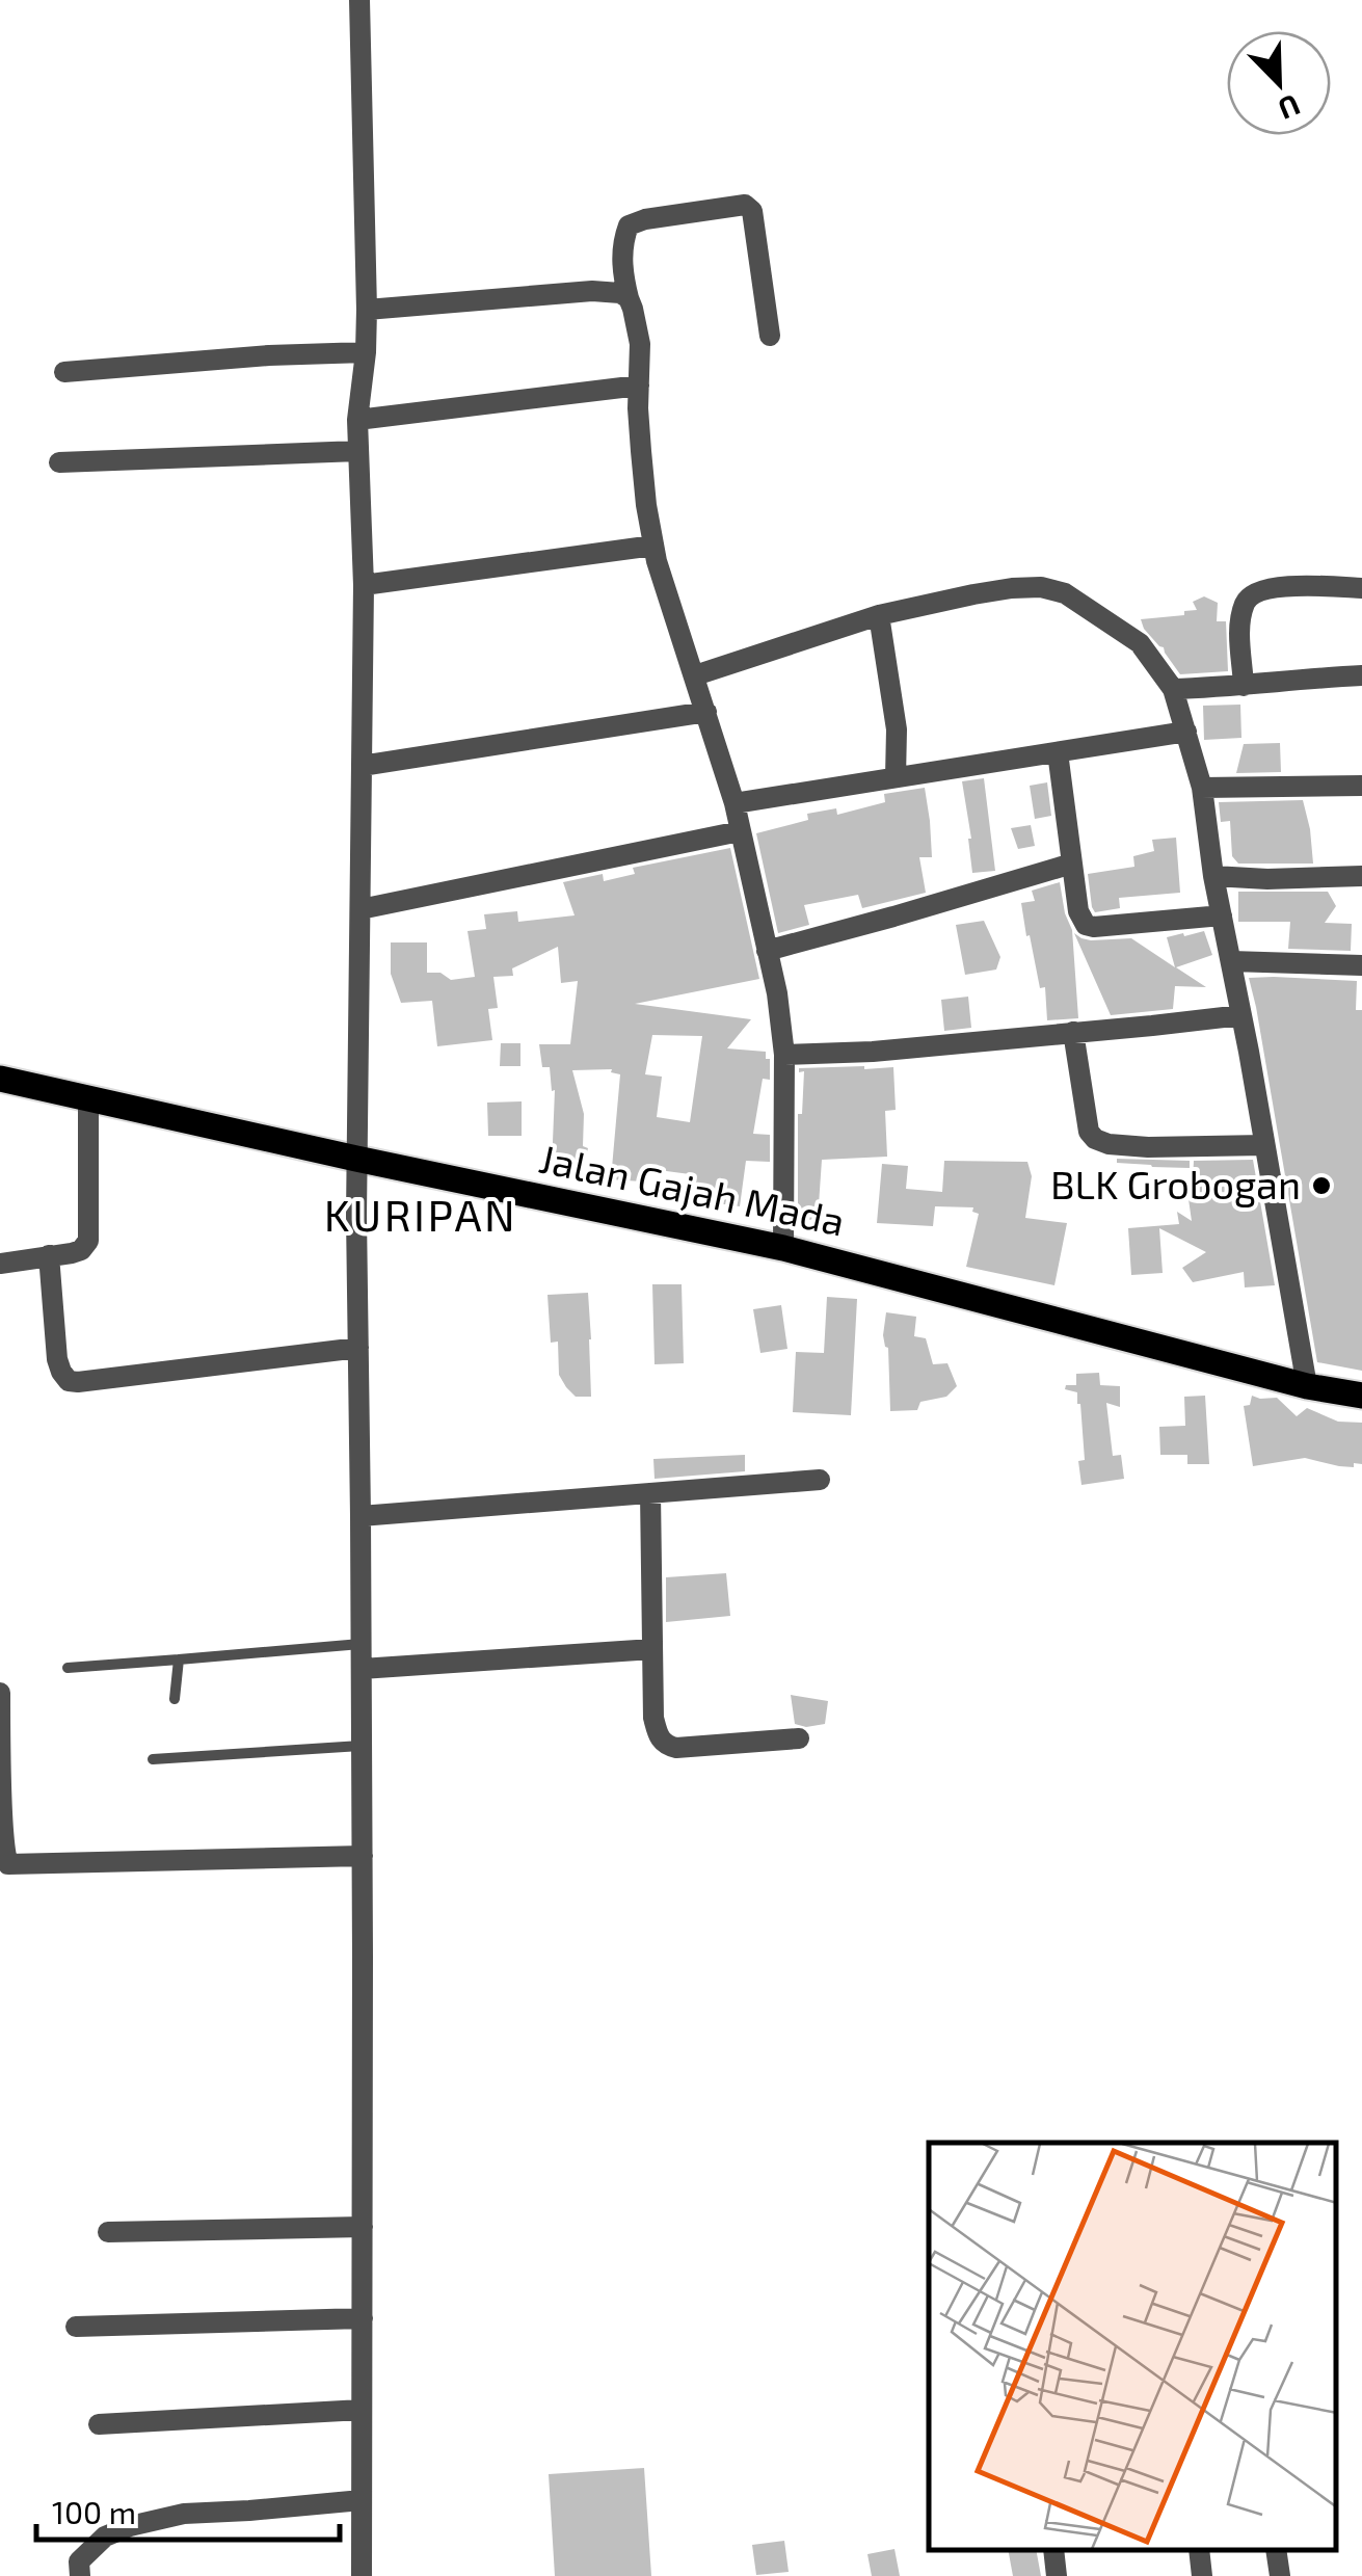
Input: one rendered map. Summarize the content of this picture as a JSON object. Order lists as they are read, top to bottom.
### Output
{
  "streets": {
    "main road": ["Jalan Gajah Mada"]
  },
  "districts": ["KURIPAN"],
  "places": ["BLK Grobogan"],
  "scale_bar": "100 m",
  "north": "bottom right"
}
